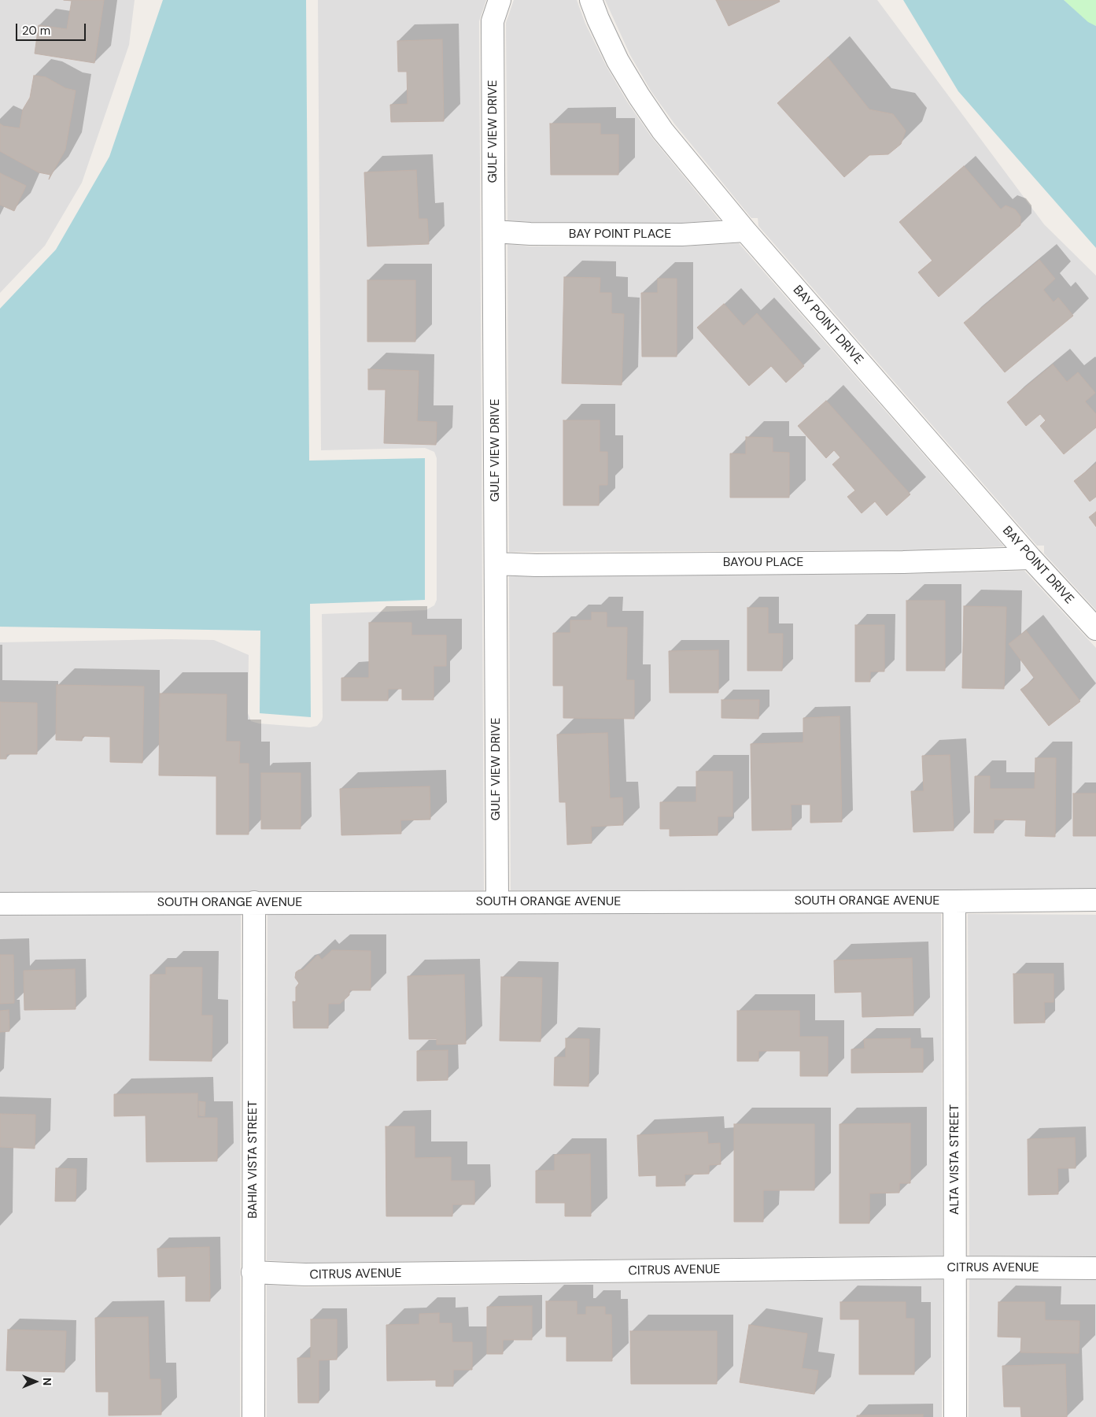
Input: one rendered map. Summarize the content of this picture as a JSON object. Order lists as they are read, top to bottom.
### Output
{
  "streets": {
    "street": [
      "GULF VIEW DRIVE",
      "BAY POINT PLACE",
      "BAY POINT DRIVE",
      "BAYOU PLACE",
      "SOUTH ORANGE AVENUE",
      "BAHIA VISTA STREET",
      "ALTA VISTA STREET",
      "CITRUS AVENUE"
    ]
  },
  "crossings": [
    ["GULF VIEW DRIVE", "BAY POINT PLACE"],
    ["GULF VIEW DRIVE", "BAYOU PLACE"],
    ["GULF VIEW DRIVE", "SOUTH ORANGE AVENUE"],
    ["BAY POINT PLACE", "BAY POINT DRIVE"],
    ["BAY POINT DRIVE", "BAYOU PLACE"],
    ["SOUTH ORANGE AVENUE", "BAHIA VISTA STREET"],
    ["SOUTH ORANGE AVENUE", "ALTA VISTA STREET"],
    ["BAHIA VISTA STREET", "CITRUS AVENUE"],
    ["ALTA VISTA STREET", "CITRUS AVENUE"]
  ],
  "scale_bar": "20 m",
  "north": "right"
}
